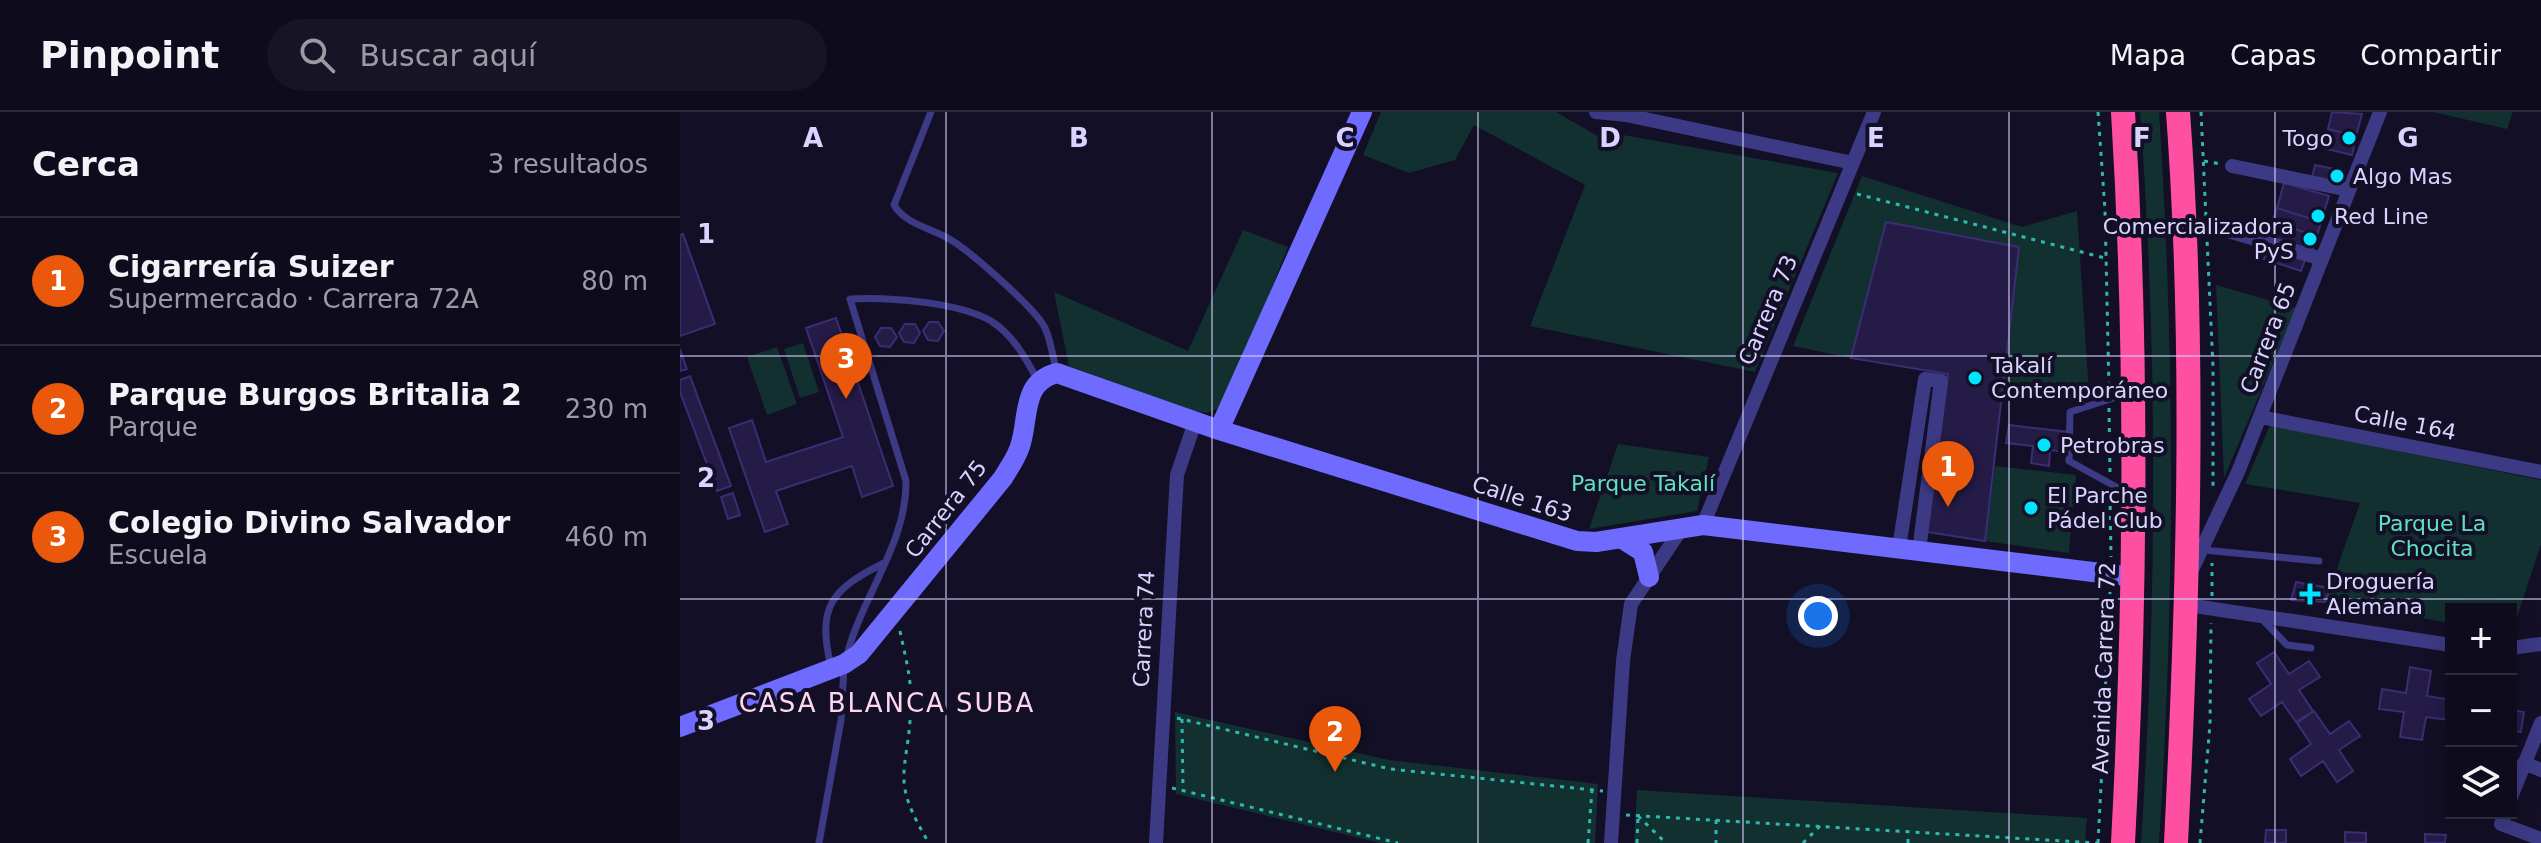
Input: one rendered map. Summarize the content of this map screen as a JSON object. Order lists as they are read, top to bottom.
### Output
{
  "streets": {
    "highway": ["Avenida Carrera 72"],
    "street": [
      "Carrera 73",
      "Carrera 65",
      "Calle 164",
      "Calle 163",
      "Carrera 75",
      "Carrera 74"
    ]
  },
  "crossings": [
    ["Carrera 73", "Calle 163"],
    ["Carrera 65", "Calle 164"],
    ["Calle 163", "Carrera 75"],
    ["Calle 163", "Carrera 74"],
    ["Calle 163", "Avenida Carrera 72"]
  ],
  "districts": ["CASA BLANCA SUBA"],
  "parks": ["Parque Takalí", "Parque La Chocita"],
  "places": {
    "other": [
      "Togo",
      "Algo Mas",
      "Red Line",
      "Comercializadora PyS",
      "Takalí Contemporáneo",
      "Petrobras",
      "El Parche Pádel Club"
    ],
    "health": ["Droguería Alemana"]
  },
  "page": {
    "header": "Pinpoint",
    "search": "Buscar aquí",
    "nav": ["Mapa", "Capas", "Compartir"],
    "heading": ["Cerca", "3 resultados"],
    "list": [
      {
        "mark": "1",
        "name": "Cigarrería Suizer",
        "note": "Supermercado · Carrera 72A",
        "value": "80 m"
      },
      {
        "mark": "2",
        "name": "Parque Burgos Britalia 2",
        "note": "Parque",
        "value": "230 m"
      },
      {
        "mark": "3",
        "name": "Colegio Divino Salvador",
        "note": "Escuela",
        "value": "460 m"
      }
    ],
    "pins": ["3", "1", "2"],
    "map_buttons": ["+", "−"]
  },
  "grid": {
    "columns": [
      "A",
      "B",
      "C",
      "D",
      "E",
      "F",
      "G"
    ],
    "rows": ["1", "2", "3"]
  }
}
